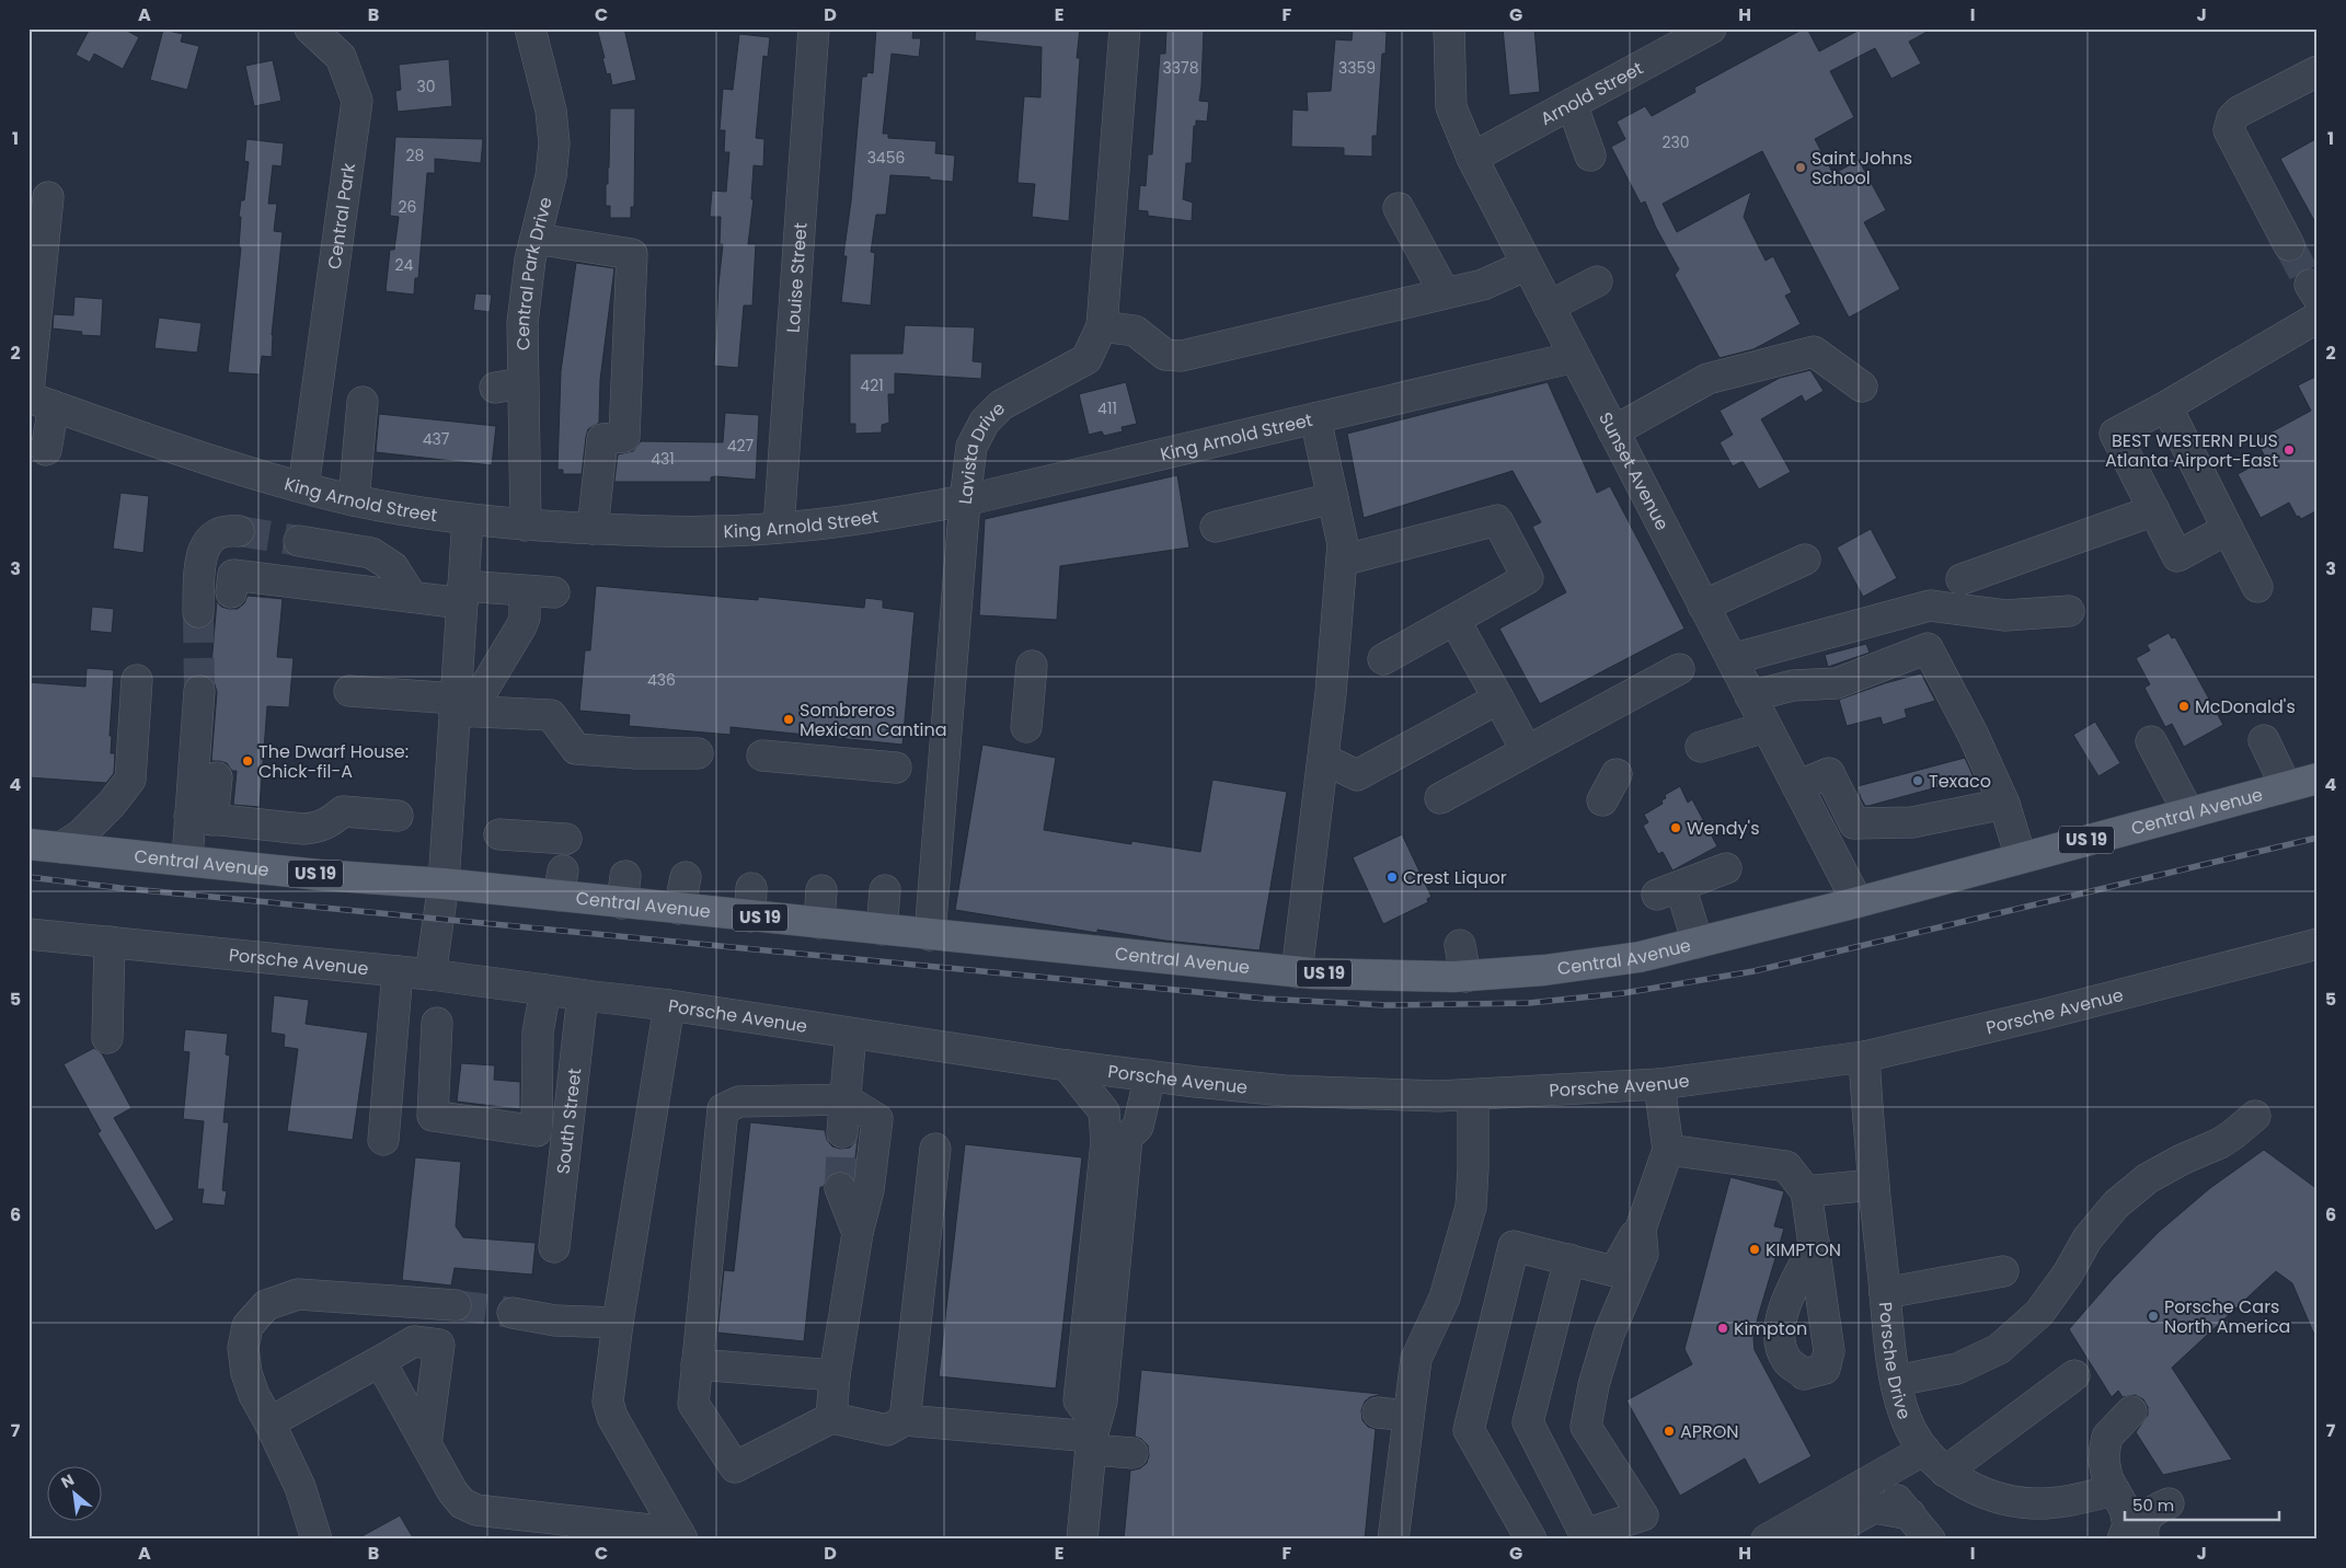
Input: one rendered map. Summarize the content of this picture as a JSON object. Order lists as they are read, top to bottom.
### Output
{
  "streets": {
    "main road": ["Central Avenue", "US 19"],
    "street": [
      "Arnold Street",
      "Central Park",
      "Central Park Drive",
      "Louise Street",
      "King Arnold Street",
      "Lavista Drive",
      "Sunset Avenue",
      "Porsche Avenue",
      "South Street",
      "Porsche Drive"
    ]
  },
  "crossings": [
    ["Arnold Street", "Sunset Avenue"],
    ["Central Park", "King Arnold Street"],
    ["Central Park Drive", "King Arnold Street"],
    ["Louise Street", "King Arnold Street"],
    ["King Arnold Street", "Lavista Drive"],
    ["King Arnold Street", "Sunset Avenue"],
    ["Lavista Drive", "Central Avenue"],
    ["Sunset Avenue", "Central Avenue"],
    ["Porsche Avenue", "South Street"],
    ["Porsche Avenue", "Porsche Drive"]
  ],
  "places": [
    "Saint Johns School",
    "BEST WESTERN PLUS Atlanta Airport-East",
    "McDonald's",
    "Sombreros Mexican Cantina",
    "The Dwarf House: Chick-fil-A",
    "Texaco",
    "Wendy's",
    "Crest Liquor",
    "KIMPTON",
    "Porsche Cars North America",
    "Kimpton",
    "APRON"
  ],
  "house_numbers": [
    "3378",
    "3359",
    "30",
    "230",
    "28",
    "3456",
    "26",
    "24",
    "421",
    "411",
    "437",
    "427",
    "431",
    "436"
  ],
  "scale_bar": "50 m",
  "north": "top left",
  "grid": {
    "columns": [
      "A",
      "B",
      "C",
      "D",
      "E",
      "F",
      "G",
      "H",
      "I",
      "J"
    ],
    "rows": [
      "1",
      "2",
      "3",
      "4",
      "5",
      "6",
      "7"
    ]
  }
}
